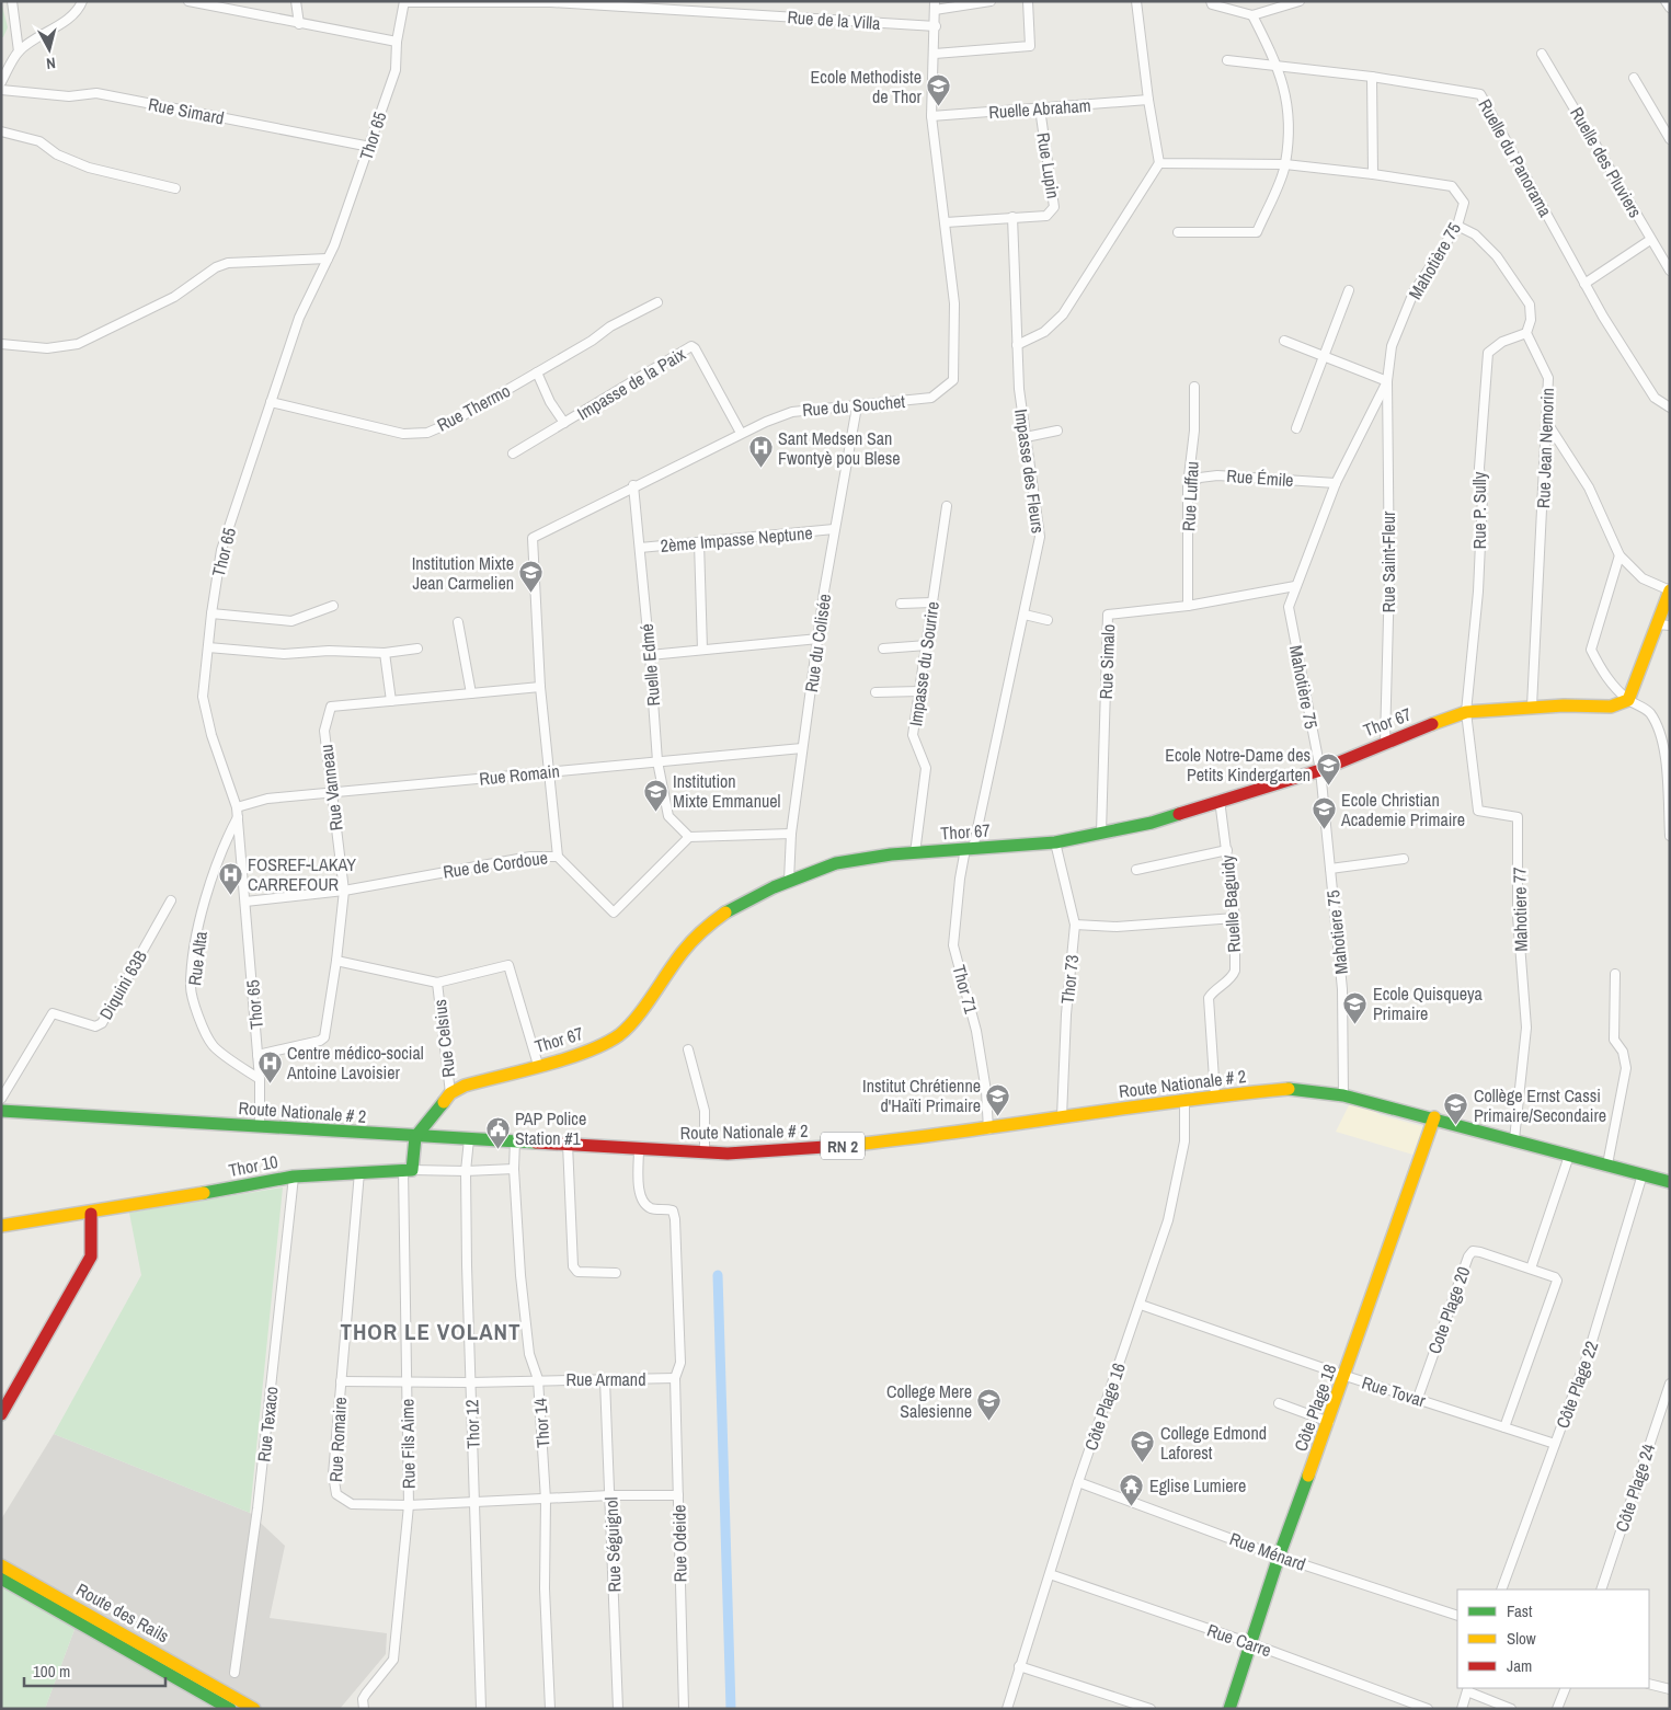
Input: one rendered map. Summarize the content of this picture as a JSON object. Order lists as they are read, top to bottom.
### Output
{
  "streets": {
    "street": [
      "Rue de la Villa",
      "Ruelle Abraham",
      "Rue Simard",
      "Thor 65",
      "Ruelle du Panorama",
      "Ruelle des Pluviers",
      "Rue Lupin",
      "Mahotière 75",
      "Impasse de la Paix",
      "Rue du Souchet",
      "Rue Thermo",
      "Rue Jean Nemorin",
      "Impasse des Fleurs",
      "Rue Émile",
      "Rue Luffau",
      "Rue P. Sully",
      "2ème Impasse Neptune",
      "Rue Saint-Fleur",
      "Rue du Colisée",
      "Rue Simalo",
      "Impasse du Sourire",
      "Ruelle Edmé",
      "Thor 67",
      "Rue Romain",
      "Rue Vanneau",
      "Rue de Cordoue",
      "Ruelle Baguidy",
      "Mahotiere 77",
      "Mahotiere 75",
      "Rue Alta",
      "Thor 73",
      "Diquini 63B",
      "Thor 71",
      "Rue Celsius",
      "Route Nationale # 2",
      "RN 2",
      "Thor 10",
      "Cote Plage 20",
      "Rue Armand",
      "Côte Plage 22",
      "Rue Tovar",
      "Côte Plage 16",
      "Côte Plage 18",
      "Thor 14",
      "Rue Texaco",
      "Thor 12",
      "Rue Romaire",
      "Rue Fils Aime",
      "Côte Plage 24",
      "Rue Odeide",
      "Rue Séguignol",
      "Rue Ménard",
      "Route des Rails",
      "Rue Carre"
    ]
  },
  "crossings": [
    ["Rue de la Villa", "Thor 65"],
    ["Rue de la Villa", "Rue du Souchet"],
    ["Ruelle Abraham", "Rue Lupin"],
    ["Ruelle Abraham", "Rue du Souchet"],
    ["Rue Simard", "Thor 65"],
    ["Thor 65", "Rue Thermo"],
    ["Thor 65", "Rue Romain"],
    ["Thor 65", "Rue Vanneau"],
    ["Thor 65", "Rue de Cordoue"],
    ["Thor 65", "Rue Alta"],
    ["Thor 65", "Route Nationale # 2"],
    ["Rue Lupin", "Rue du Souchet"],
    ["Rue Lupin", "Impasse des Fleurs"],
    ["Mahotière 75", "Rue Émile"],
    ["Mahotière 75", "Rue Saint-Fleur"],
    ["Mahotière 75", "Rue Simalo"],
    ["Mahotière 75", "Thor 67"],
    ["Mahotière 75", "Mahotiere 75"],
    ["Impasse de la Paix", "Rue du Souchet"],
    ["Rue du Souchet", "Rue du Colisée"],
    ["Rue du Souchet", "Ruelle Edmé"],
    ["Rue du Souchet", "Rue Romain"],
    ["Rue du Souchet", "Rue Vanneau"],
    ["Rue du Souchet", "Rue de Cordoue"],
    ["Rue Jean Nemorin", "Rue P. Sully"],
    ["Rue Jean Nemorin", "Thor 67"],
    ["Impasse des Fleurs", "Thor 67"],
    ["Impasse des Fleurs", "Thor 71"],
    ["Rue Émile", "Rue Luffau"],
    ["Rue Luffau", "Rue Simalo"],
    ["Rue P. Sully", "Thor 67"],
    ["Rue P. Sully", "Mahotiere 77"],
    ["2ème Impasse Neptune", "Rue du Colisée"],
    ["2ème Impasse Neptune", "Ruelle Edmé"],
    ["Rue Saint-Fleur", "Thor 67"],
    ["Rue du Colisée", "Thor 67"],
    ["Rue du Colisée", "Rue Romain"],
    ["Rue Simalo", "Thor 67"],
    ["Impasse du Sourire", "Thor 67"],
    ["Ruelle Edmé", "Rue Romain"],
    ["Ruelle Edmé", "Rue de Cordoue"],
    ["Thor 67", "Ruelle Baguidy"],
    ["Thor 67", "Mahotiere 77"],
    ["Thor 67", "Mahotiere 75"],
    ["Thor 67", "Thor 73"],
    ["Thor 67", "Thor 71"],
    ["Thor 67", "Rue Celsius"],
    ["Rue Romain", "Rue Vanneau"],
    ["Rue Vanneau", "Rue de Cordoue"],
    ["Ruelle Baguidy", "Route Nationale # 2"],
    ["Mahotiere 77", "Route Nationale # 2"],
    ["Mahotiere 75", "Route Nationale # 2"],
    ["Thor 73", "Route Nationale # 2"],
    ["Thor 71", "Route Nationale # 2"],
    ["Route Nationale # 2", "Côte Plage 22"],
    ["Route Nationale # 2", "Côte Plage 16"],
    ["Route Nationale # 2", "Côte Plage 18"],
    ["Route Nationale # 2", "Thor 14"],
    ["Route Nationale # 2", "Thor 12"],
    ["Route Nationale # 2", "Rue Odeide"],
    ["Thor 10", "Thor 14"],
    ["Thor 10", "Rue Texaco"],
    ["Thor 10", "Thor 12"],
    ["Thor 10", "Rue Romaire"],
    ["Thor 10", "Rue Fils Aime"],
    ["Cote Plage 20", "Rue Tovar"],
    ["Rue Armand", "Thor 14"],
    ["Rue Armand", "Thor 12"],
    ["Rue Armand", "Rue Romaire"],
    ["Rue Armand", "Rue Fils Aime"],
    ["Rue Armand", "Rue Odeide"],
    ["Rue Armand", "Rue Séguignol"],
    ["Côte Plage 22", "Rue Tovar"],
    ["Rue Tovar", "Côte Plage 16"],
    ["Rue Tovar", "Côte Plage 18"],
    ["Côte Plage 16", "Rue Ménard"],
    ["Côte Plage 16", "Rue Carre"],
    ["Côte Plage 18", "Rue Ménard"],
    ["Côte Plage 18", "Rue Carre"],
    ["Thor 14", "Rue Romaire"],
    ["Thor 12", "Rue Romaire"],
    ["Rue Romaire", "Rue Fils Aime"],
    ["Rue Romaire", "Rue Odeide"],
    ["Rue Romaire", "Rue Séguignol"]
  ],
  "districts": ["THOR LE VOLANT"],
  "places": {
    "school or university": [
      "Ecole Methodiste de Thor",
      "Institution Mixte Jean Carmelien",
      "Ecole Notre-Dame des Petits Kindergarten",
      "Institution Mixte Emmanuel",
      "Ecole Christian Academie Primaire",
      "Ecole Quisqueya Primaire",
      "Institut Chrétienne d'Haïti Primaire",
      "Collège Ernst Cassi Primaire/Secondaire",
      "College Mere Salesienne",
      "College Edmond Laforest"
    ],
    "hospital": ["Sant Medsen San Fwontyè pou Blese", "FOSREF-LAKAY CARREFOUR", "Centre médico-social Antoine Lavoisier"],
    "public building": ["PAP Police Station #1"],
    "temple": ["Eglise Lumiere"]
  },
  "legend": ["Fast", "Slow", "Jam"],
  "scale_bar": "100 m",
  "north": "bottom"
}
